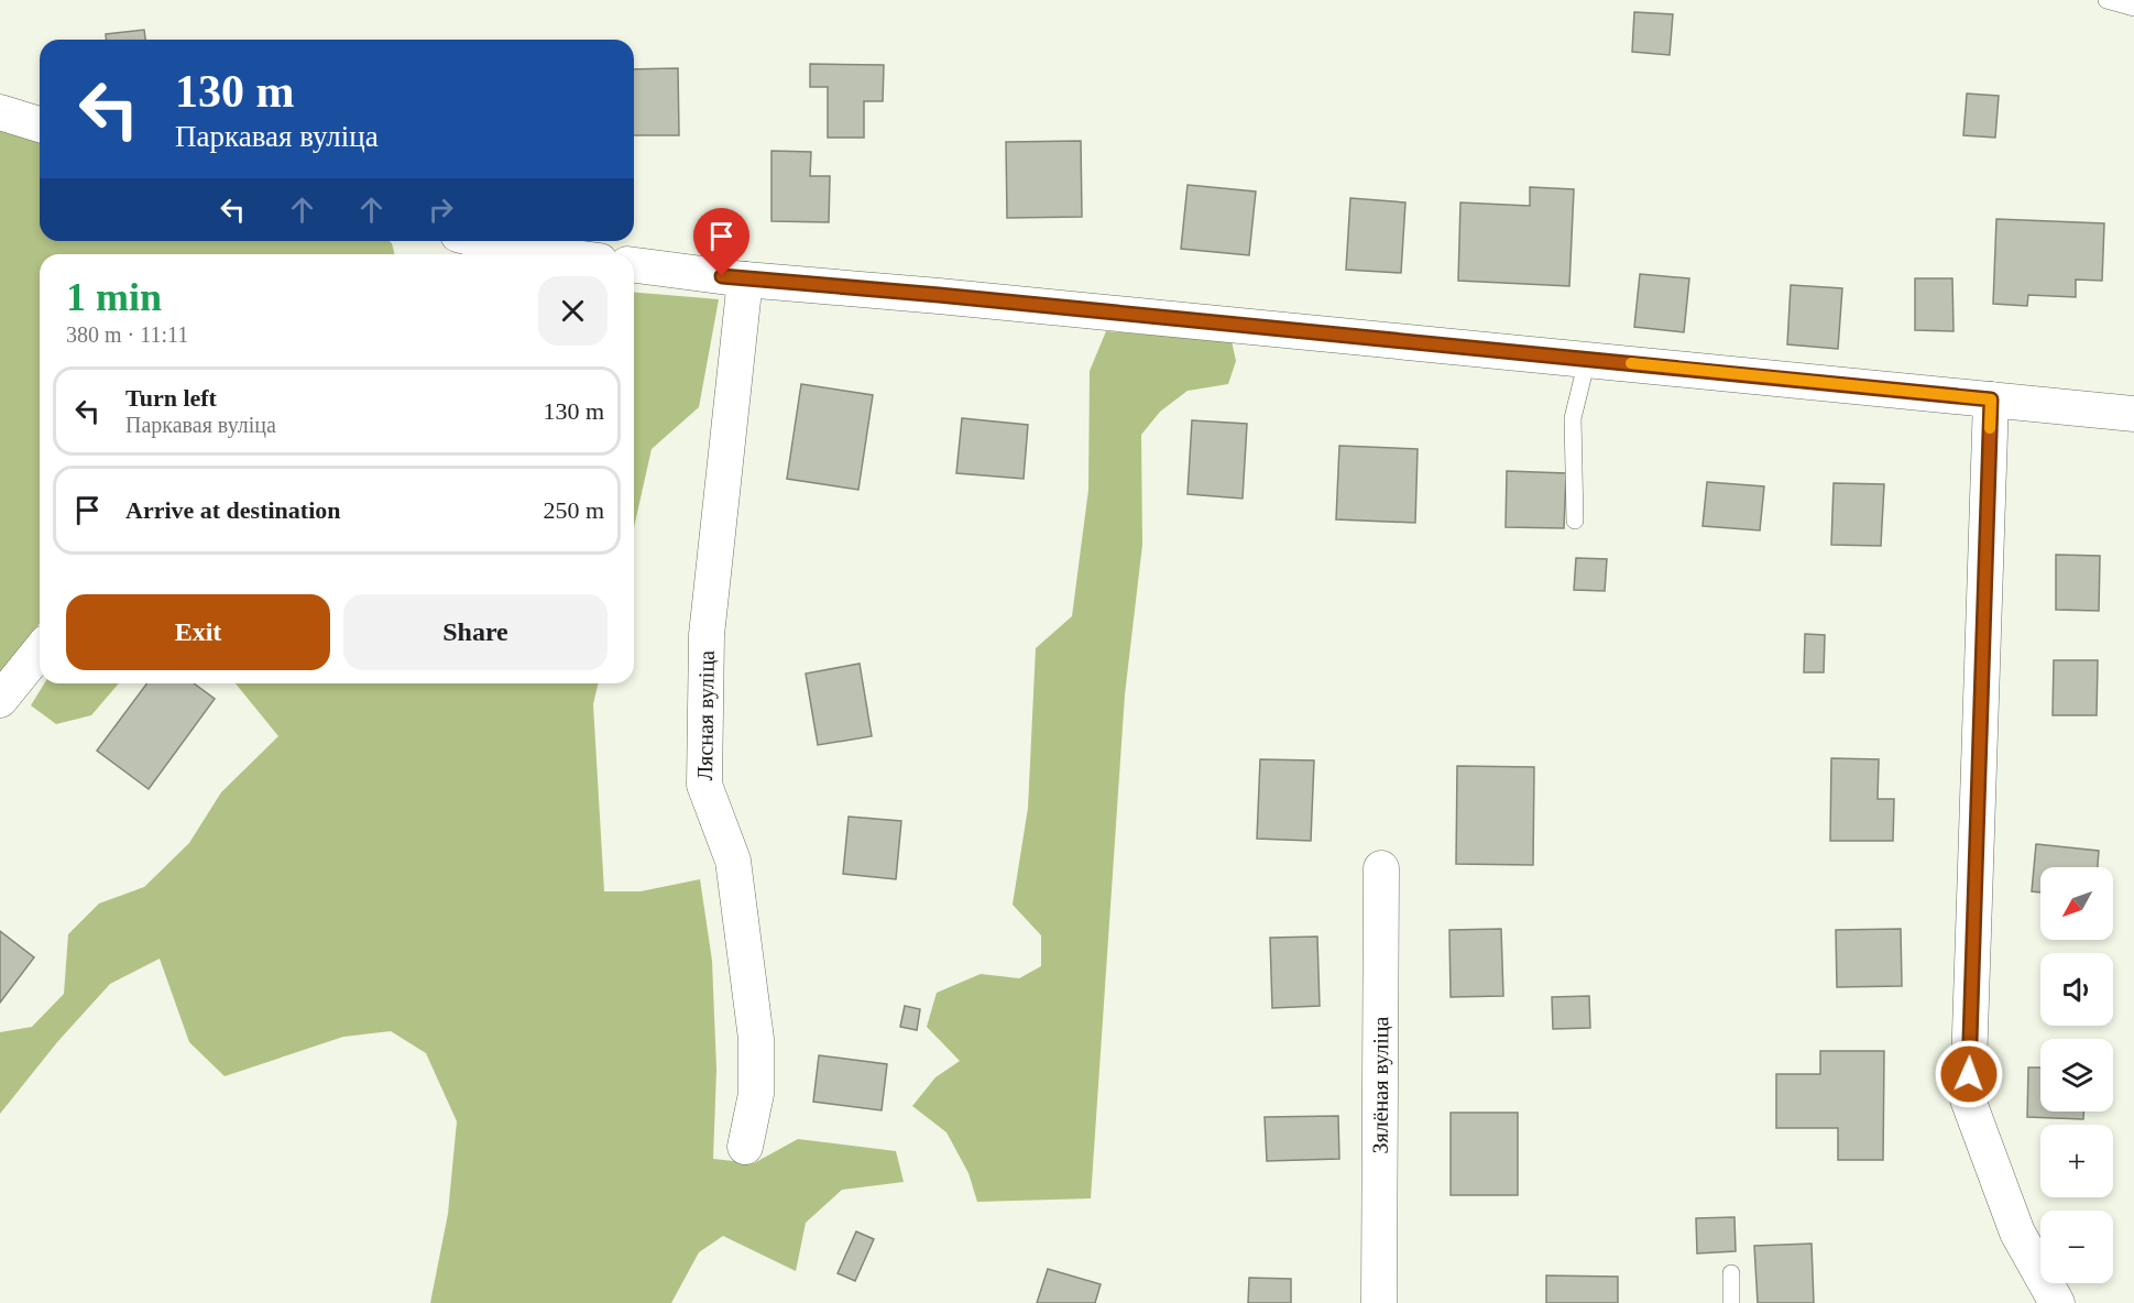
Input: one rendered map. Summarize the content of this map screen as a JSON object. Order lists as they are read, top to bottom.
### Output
{
  "streets": {
    "street": ["Лясная вуліца", "Зялёная вуліца"]
  },
  "north": "bottom left",
  "page": {
    "turn": ["130 m", "Паркавая вуліца"],
    "heading": ["1 min", "380 m · 11:11"],
    "list": [
      {
        "name": "Turn left",
        "note": "Паркавая вуліца",
        "value": "130 m"
      },
      {
        "name": "Arrive at destination",
        "value": "250 m"
      }
    ],
    "buttons": ["Exit", "Share"],
    "map_buttons": ["+", "−"]
  }
}
